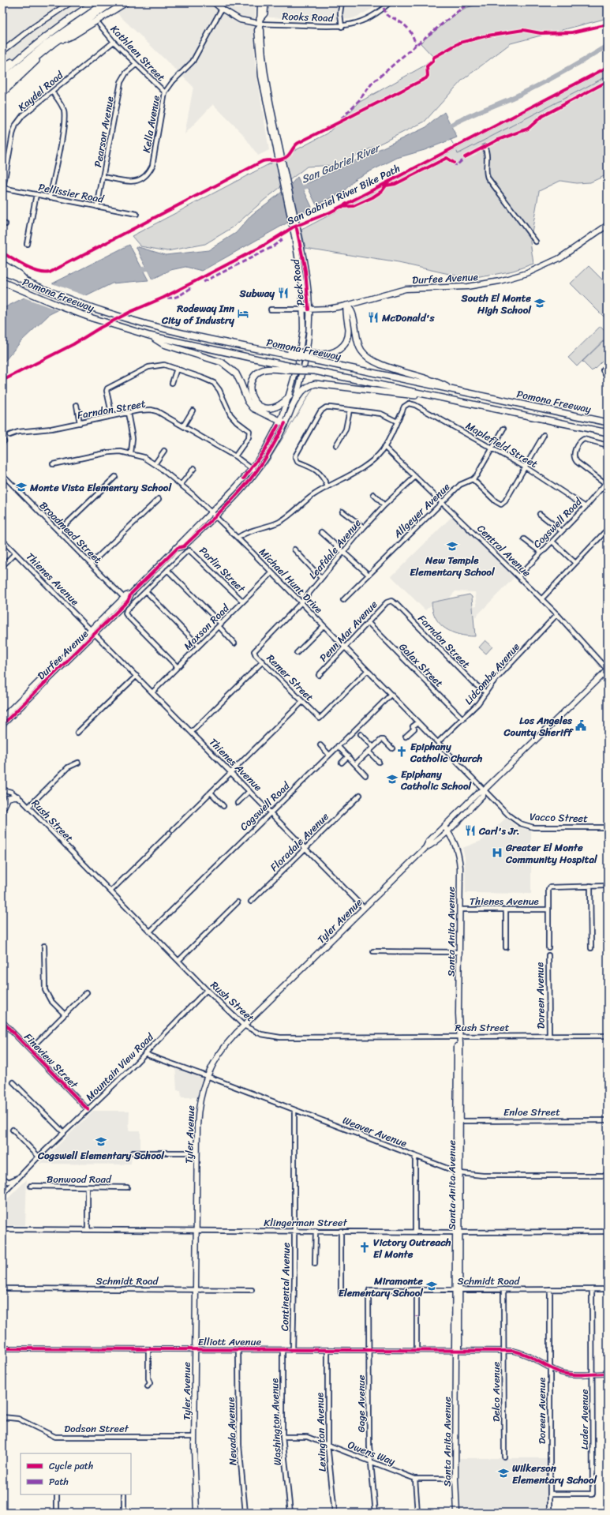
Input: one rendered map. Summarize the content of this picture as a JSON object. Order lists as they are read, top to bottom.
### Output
{
  "streets": {
    "highway": ["Pomona Freeway"],
    "main road": [
      "Rooks Road",
      "Durfee Avenue",
      "Peck Road",
      "Tyler Avenue",
      "Santa Anita Avenue"
    ],
    "street": [
      "Kathleen Street",
      "Kaydel Road",
      "Kella Avenue",
      "Pearson Avenue",
      "Pellissier Road",
      "Farndon Street",
      "Maplefield Street",
      "Allgeyer Avenue",
      "Cogswell Road",
      "Broadmead Street",
      "Leafdale Avenue",
      "Central Avenue",
      "Parlin Street",
      "Thienes Avenue",
      "Michael Hunt Drive",
      "Maxson Road",
      "Penn Mar Avenue",
      "Galax Street",
      "Lidcombe Avenue",
      "Remer Street",
      "Vacco Street",
      "Rush Street",
      "Floradale Avenue",
      "Doreen Avenue",
      "Fineview Street",
      "Mountain View Road",
      "Enloe Street",
      "Weaver Avenue",
      "Bonwood Road",
      "Klingerman Street",
      "Schmidt Road",
      "Continental Avenue",
      "Elliott Avenue",
      "Delco Avenue",
      "Gage Avenue",
      "Luder Avenue",
      "Washington Avenue",
      "Dodson Street",
      "Nevada Avenue",
      "Lexington Avenue",
      "Owens Way"
    ],
    "cycle path": ["San Gabriel River Bike Path"]
  },
  "crossings": [
    ["Rooks Road", "Kella Avenue"],
    ["Rooks Road", "Peck Road"],
    ["Kathleen Street", "Kaydel Road"],
    ["Kathleen Street", "Kella Avenue"],
    ["Kathleen Street", "Pearson Avenue"],
    ["Kaydel Road", "Pellissier Road"],
    ["Kella Avenue", "Pearson Avenue"],
    ["Pearson Avenue", "Pellissier Road"],
    ["Durfee Avenue", "Peck Road"],
    ["Durfee Avenue", "Broadmead Street"],
    ["Durfee Avenue", "Thienes Avenue"],
    ["Durfee Avenue", "Michael Hunt Drive"],
    ["Peck Road", "Farndon Street"],
    ["Peck Road", "Michael Hunt Drive"],
    ["Farndon Street", "Penn Mar Avenue"],
    ["Farndon Street", "Lidcombe Avenue"],
    ["Maplefield Street", "Allgeyer Avenue"],
    ["Maplefield Street", "Cogswell Road"],
    ["Allgeyer Avenue", "Central Avenue"],
    ["Cogswell Road", "Central Avenue"],
    ["Cogswell Road", "Thienes Avenue"],
    ["Cogswell Road", "Michael Hunt Drive"],
    ["Cogswell Road", "Rush Street"],
    ["Leafdale Avenue", "Central Avenue"],
    ["Leafdale Avenue", "Michael Hunt Drive"],
    ["Leafdale Avenue", "Remer Street"],
    ["Central Avenue", "Lidcombe Avenue"],
    ["Parlin Street", "Maxson Road"],
    ["Thienes Avenue", "Maxson Road"],
    ["Thienes Avenue", "Floradale Avenue"],
    ["Thienes Avenue", "Tyler Avenue"],
    ["Thienes Avenue", "Santa Anita Avenue"],
    ["Thienes Avenue", "Doreen Avenue"],
    ["Michael Hunt Drive", "Maxson Road"],
    ["Michael Hunt Drive", "Penn Mar Avenue"],
    ["Michael Hunt Drive", "Lidcombe Avenue"],
    ["Michael Hunt Drive", "Remer Street"],
    ["Michael Hunt Drive", "Vacco Street"],
    ["Penn Mar Avenue", "Galax Street"],
    ["Galax Street", "Lidcombe Avenue"],
    ["Rush Street", "Tyler Avenue"],
    ["Rush Street", "Santa Anita Avenue"],
    ["Rush Street", "Doreen Avenue"],
    ["Rush Street", "Mountain View Road"],
    ["Tyler Avenue", "Santa Anita Avenue"],
    ["Tyler Avenue", "Weaver Avenue"],
    ["Tyler Avenue", "Klingerman Street"],
    ["Tyler Avenue", "Schmidt Road"],
    ["Tyler Avenue", "Elliott Avenue"],
    ["Tyler Avenue", "Dodson Street"],
    ["Santa Anita Avenue", "Enloe Street"],
    ["Santa Anita Avenue", "Weaver Avenue"],
    ["Santa Anita Avenue", "Klingerman Street"],
    ["Santa Anita Avenue", "Schmidt Road"],
    ["Santa Anita Avenue", "Elliott Avenue"],
    ["Santa Anita Avenue", "Owens Way"],
    ["Doreen Avenue", "Schmidt Road"],
    ["Doreen Avenue", "Elliott Avenue"],
    ["Doreen Avenue", "Luder Avenue"],
    ["Fineview Street", "Mountain View Road"],
    ["Mountain View Road", "Weaver Avenue"],
    ["Weaver Avenue", "Continental Avenue"],
    ["Klingerman Street", "Continental Avenue"],
    ["Schmidt Road", "Delco Avenue"],
    ["Schmidt Road", "Gage Avenue"],
    ["Schmidt Road", "Luder Avenue"],
    ["Continental Avenue", "Elliott Avenue"],
    ["Elliott Avenue", "Delco Avenue"],
    ["Elliott Avenue", "Gage Avenue"],
    ["Elliott Avenue", "Luder Avenue"],
    ["Elliott Avenue", "Washington Avenue"],
    ["Elliott Avenue", "Nevada Avenue"],
    ["Elliott Avenue", "Lexington Avenue"],
    ["Gage Avenue", "Owens Way"],
    ["Washington Avenue", "Owens Way"],
    ["Lexington Avenue", "Owens Way"]
  ],
  "water": ["San Gabriel River"],
  "places": {
    "restaurant": ["Subway", "McDonald's", "Carl's Jr."],
    "school or university": [
      "South El Monte High School",
      "Monte Vista Elementary School",
      "New Temple Elementary School",
      "Epiphany Catholic School",
      "Cogswell Elementary School",
      "Miramonte Elementary School",
      "Wilkerson Elementary School"
    ],
    "hotel": ["Rodeway Inn City of Industry"],
    "public building": ["Los Angeles County Sheriff"],
    "church": ["Epiphany Catholic Church", "Victory Outreach El Monte"],
    "hospital": ["Greater El Monte Community Hospital"]
  },
  "legend": ["Cycle path", "Path"]
}
